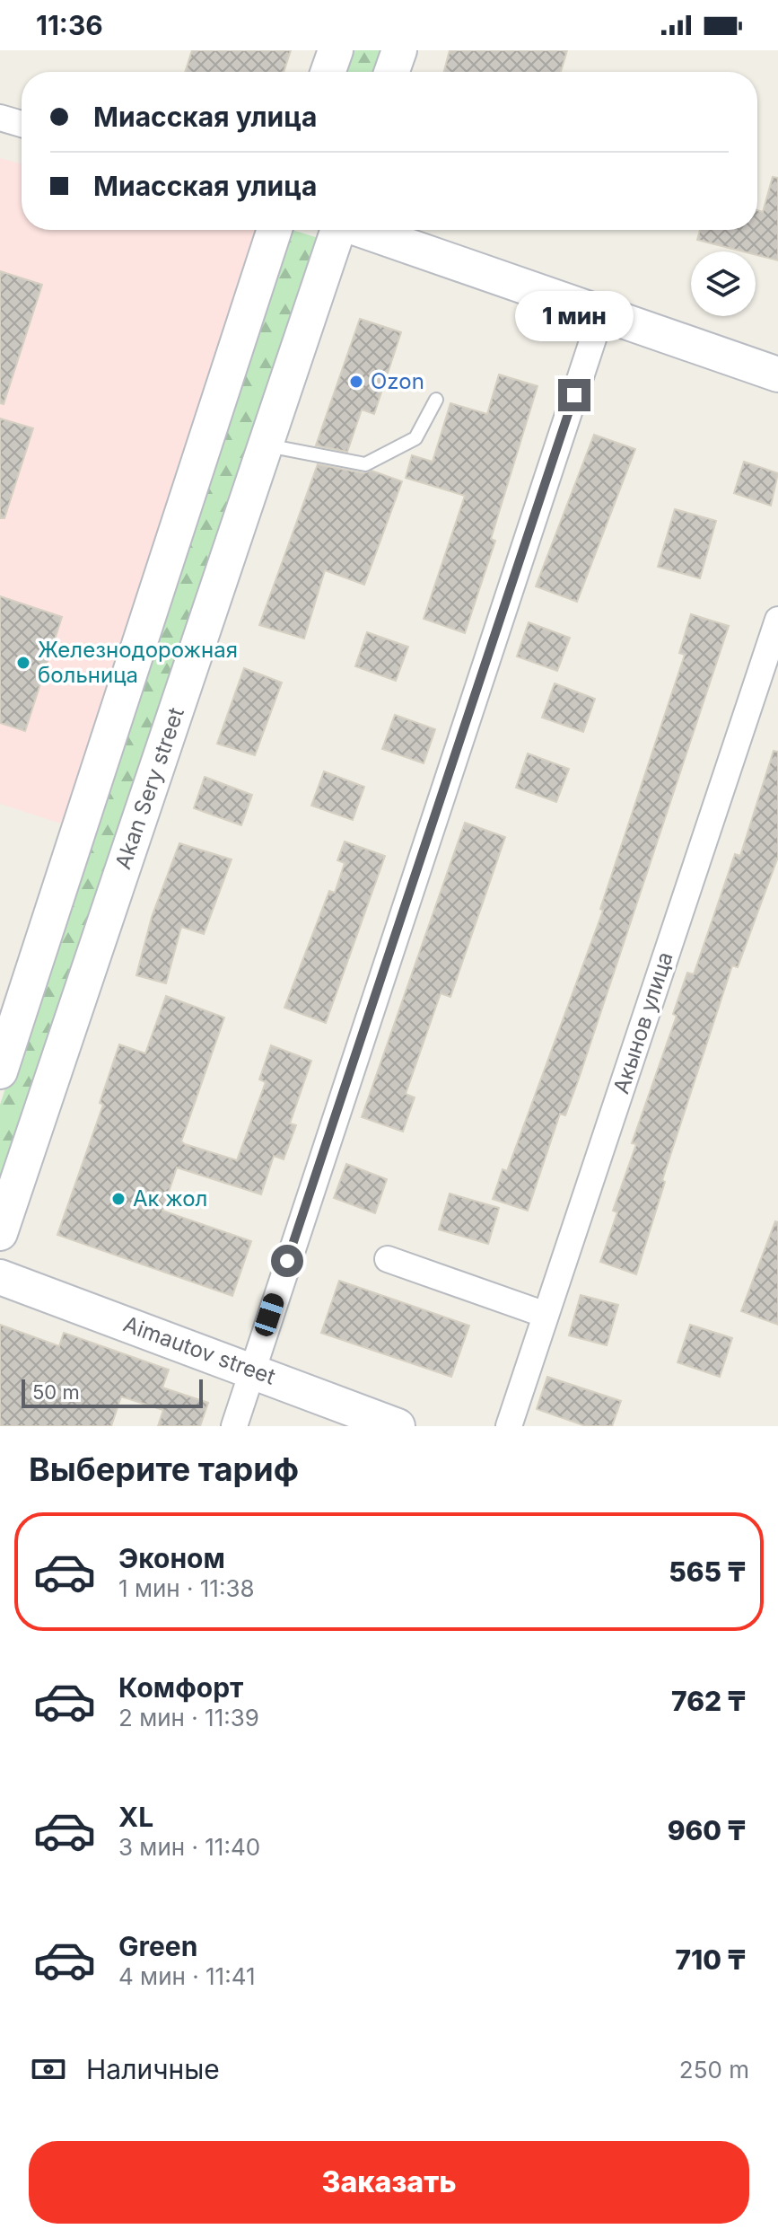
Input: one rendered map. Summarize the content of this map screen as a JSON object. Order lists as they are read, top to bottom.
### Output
{
  "streets": {
    "street": ["Akan Sery street", "Акынов улица", "Aimautov street"]
  },
  "places": ["Ozon", "Железнодорожная больница", "Ак жол"],
  "scale_bar": "50 m",
  "page": {
    "status": "11:36",
    "banner": ["Миасская улица", "Миасская улица"],
    "bubble": "1 мин",
    "scale": "50 m",
    "heading": "Выберите тариф",
    "list": [
      {
        "name": "Эконом",
        "note": "1 мин · 11:38",
        "value": "565 ₸"
      },
      {
        "name": "Комфорт",
        "note": "2 мин · 11:39",
        "value": "762 ₸"
      },
      {
        "name": "XL",
        "note": "3 мин · 11:40",
        "value": "960 ₸"
      },
      {
        "name": "Green",
        "note": "4 мин · 11:41",
        "value": "710 ₸"
      }
    ],
    "pay": ["Наличные", "250 m"],
    "buttons": "Заказать"
  }
}
